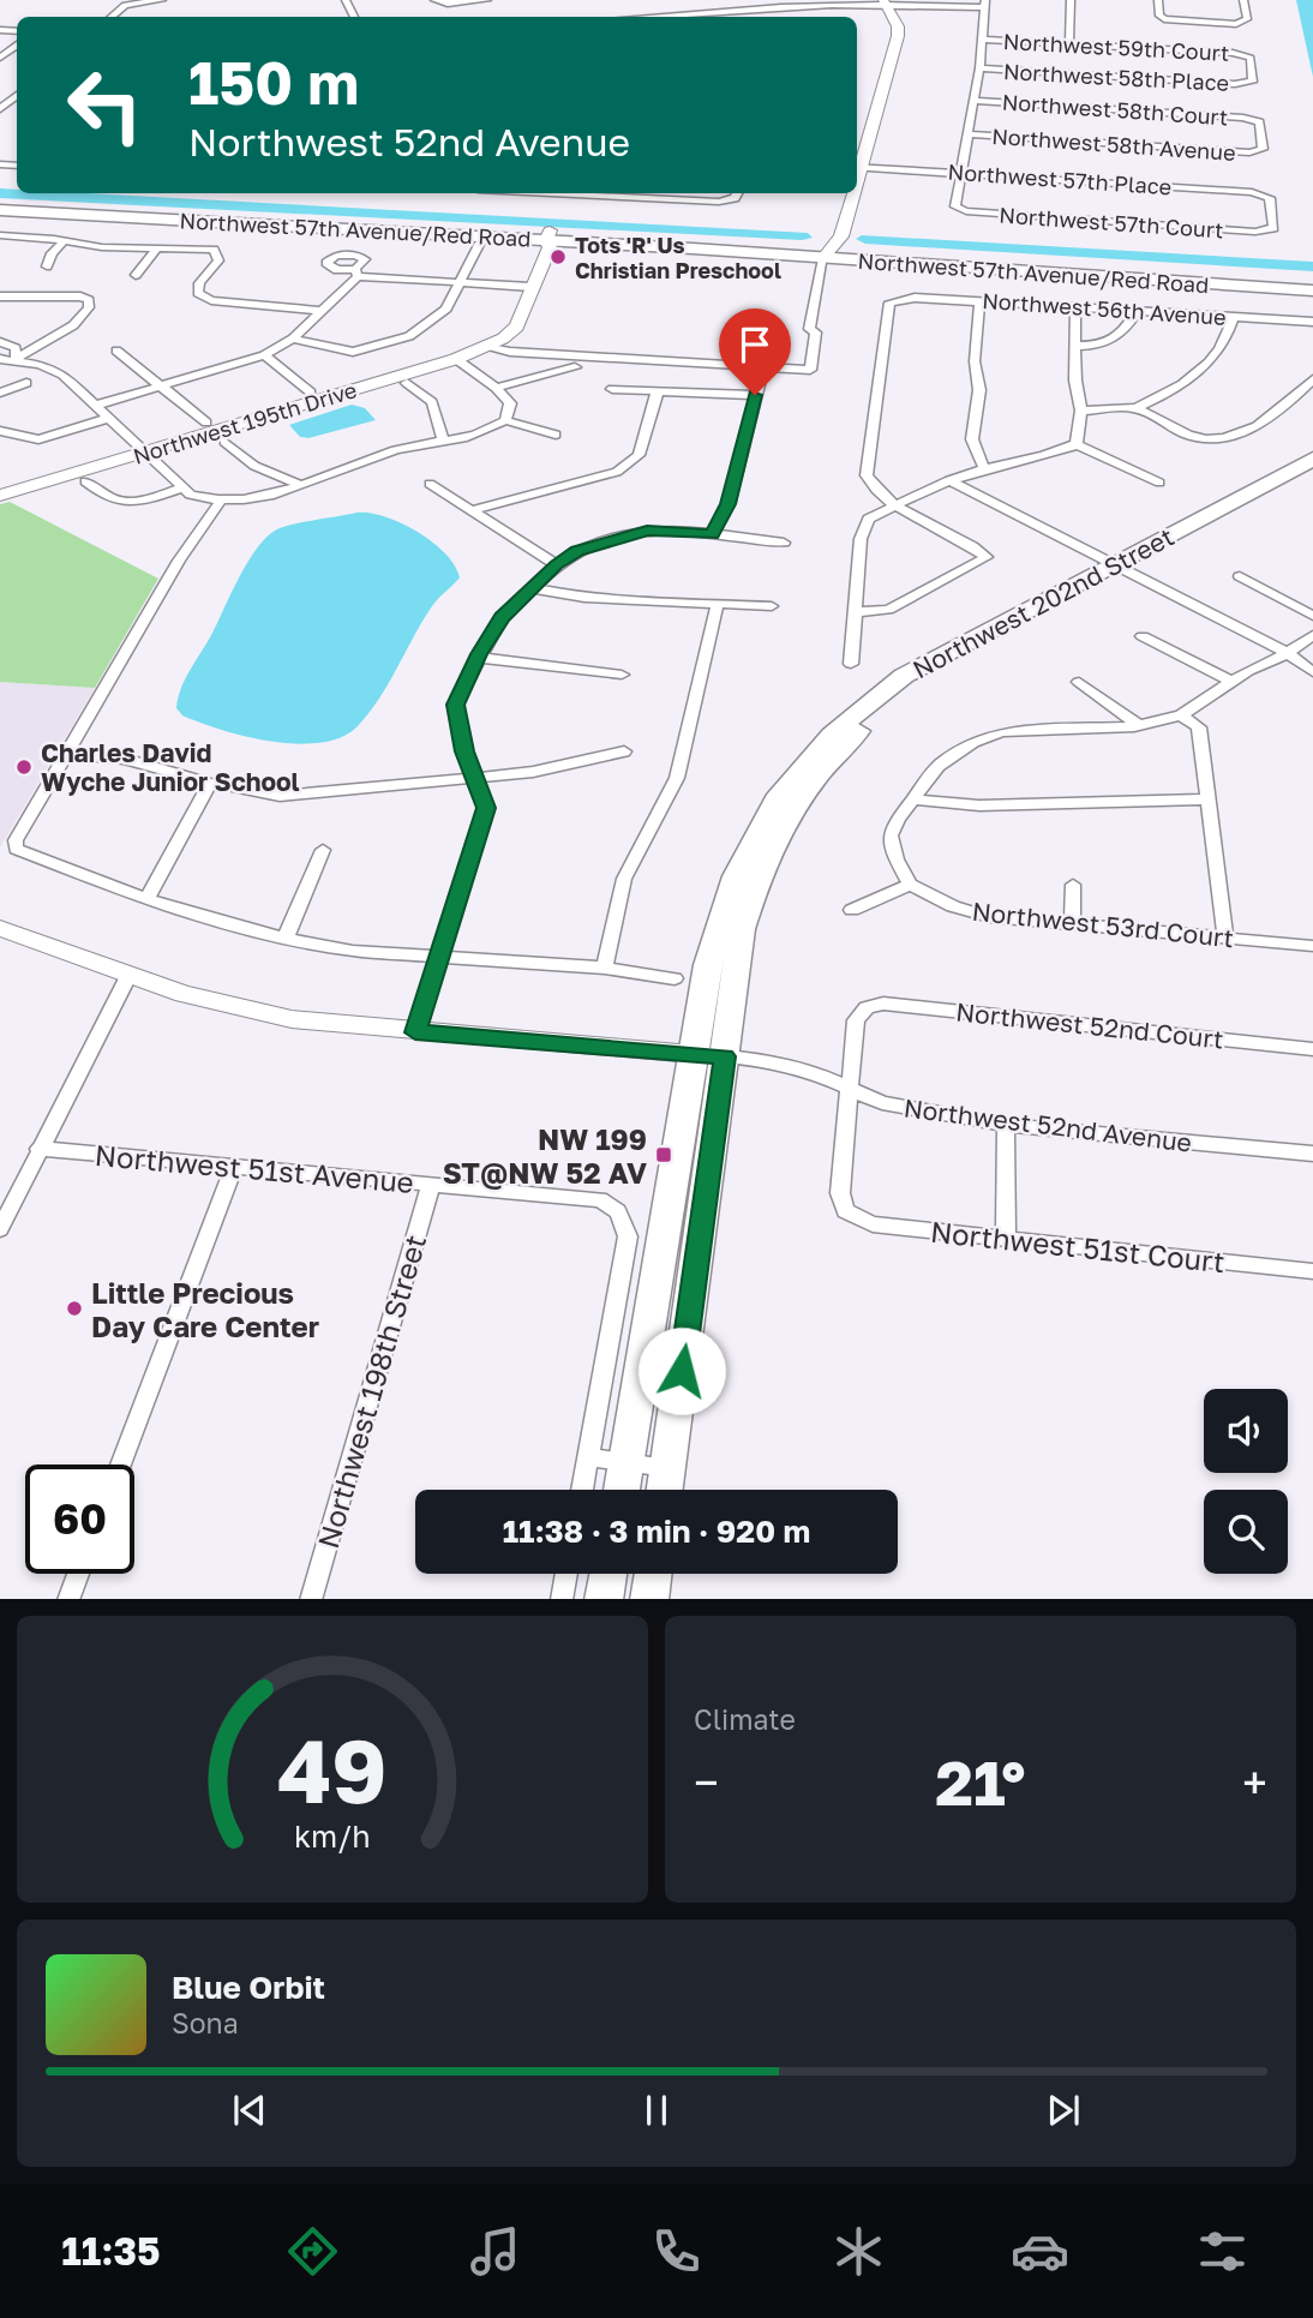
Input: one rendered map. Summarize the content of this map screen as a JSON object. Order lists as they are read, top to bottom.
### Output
{
  "streets": {
    "main road": ["Northwest 57th Avenue/Red Road", "Northwest 202nd Street"],
    "street": [
      "Northwest 59th Court",
      "Northwest 58th Place",
      "Northwest 58th Court",
      "Northwest 58th Avenue",
      "Northwest 57th Place",
      "Northwest 57th Court",
      "Northwest 56th Avenue",
      "Northwest 195th Drive",
      "Northwest 53rd Court",
      "Northwest 52nd Court",
      "Northwest 52nd Avenue",
      "Northwest 51st Avenue",
      "Northwest 51st Court",
      "Northwest 198th Street"
    ]
  },
  "crossings": [
    ["Northwest 59th Court", "Northwest 58th Place"],
    ["Northwest 58th Court", "Northwest 58th Avenue"],
    ["Northwest 57th Place", "Northwest 57th Court"],
    ["Northwest 57th Avenue/Red Road", "Northwest 195th Drive"],
    ["Northwest 202nd Street", "Northwest 52nd Avenue"],
    ["Northwest 51st Avenue", "Northwest 198th Street"]
  ],
  "places": {
    "other": ["Tots 'R' Us Christian Preschool", "Charles David Wyche Junior School", "Little Precious Day Care Center"],
    "transit": ["NW 199 ST@NW 52 AV"]
  },
  "page": {
    "turn": ["150 m", "Northwest 52nd Avenue"],
    "limit": "60",
    "trip": "11:38 · 3 min · 920 m",
    "tile": "Climate",
    "heat": ["−", "21°", "+"],
    "song": ["Blue Orbit", "Sona"],
    "tabs": "11:35",
    "gauge": ["49", "km/h"]
  }
}
